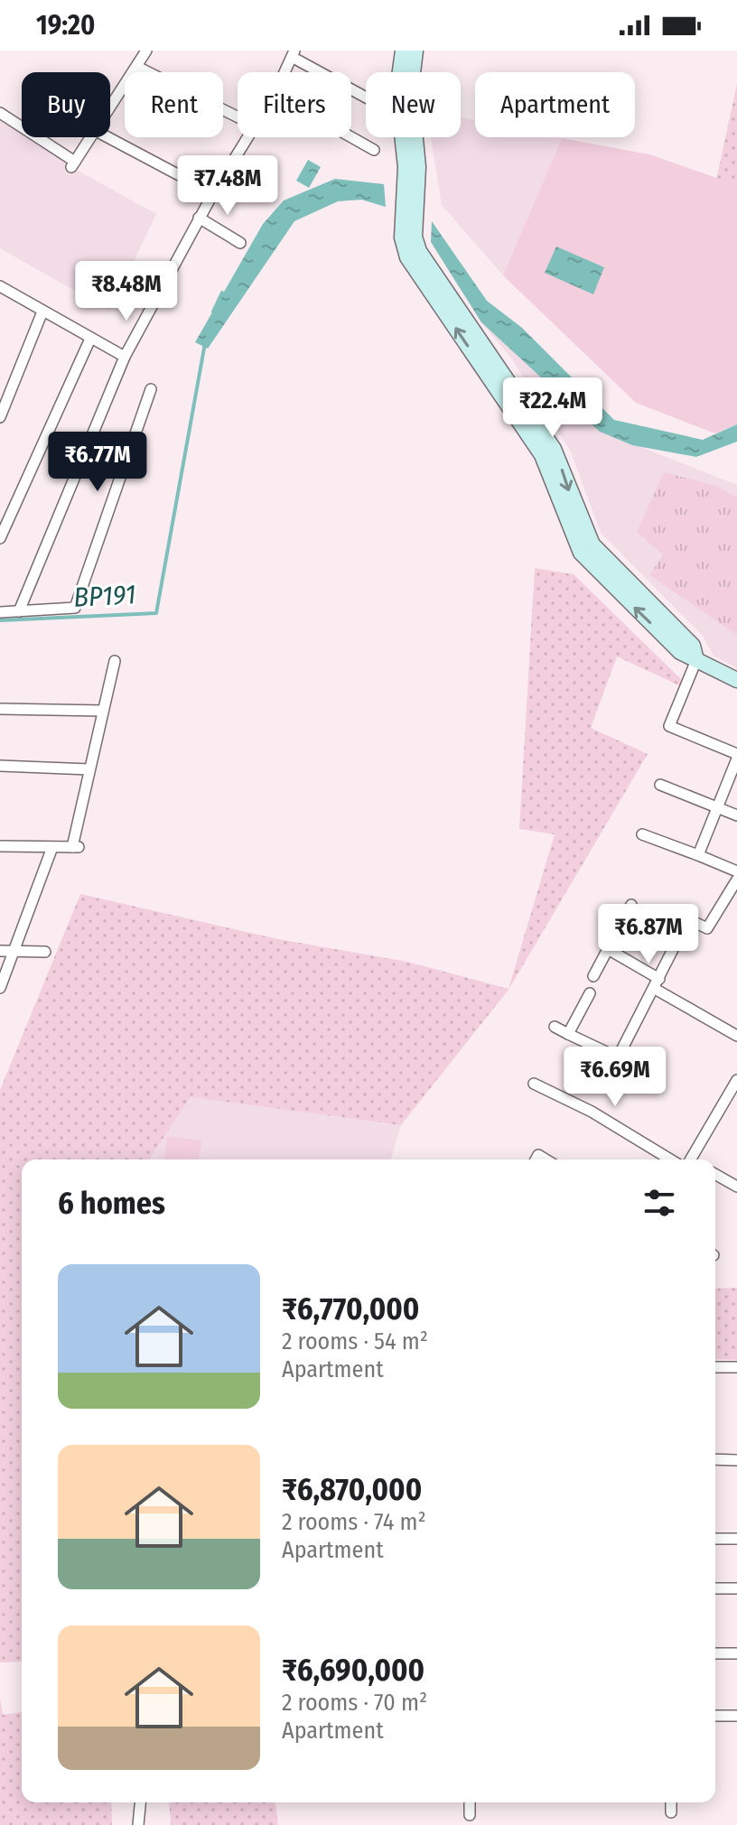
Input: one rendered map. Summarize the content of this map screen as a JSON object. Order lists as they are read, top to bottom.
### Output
{
  "water": ["BP191"],
  "page": {
    "status": "19:20",
    "chip": [
      "Buy",
      "Rent",
      "Filters",
      "New",
      "Apartment"
    ],
    "price": [
      "₹7.48M",
      "₹8.48M",
      "₹22.4M",
      "₹6.77M",
      "₹6.87M",
      "₹6.69M"
    ],
    "heading": "6 homes",
    "list": [
      {
        "name": "₹6,770,000",
        "note": "2 rooms · 54 m² · Apartment"
      },
      {
        "name": "₹6,870,000",
        "note": "2 rooms · 74 m² · Apartment"
      },
      {
        "name": "₹6,690,000",
        "note": "2 rooms · 70 m² · Apartment"
      }
    ]
  }
}
